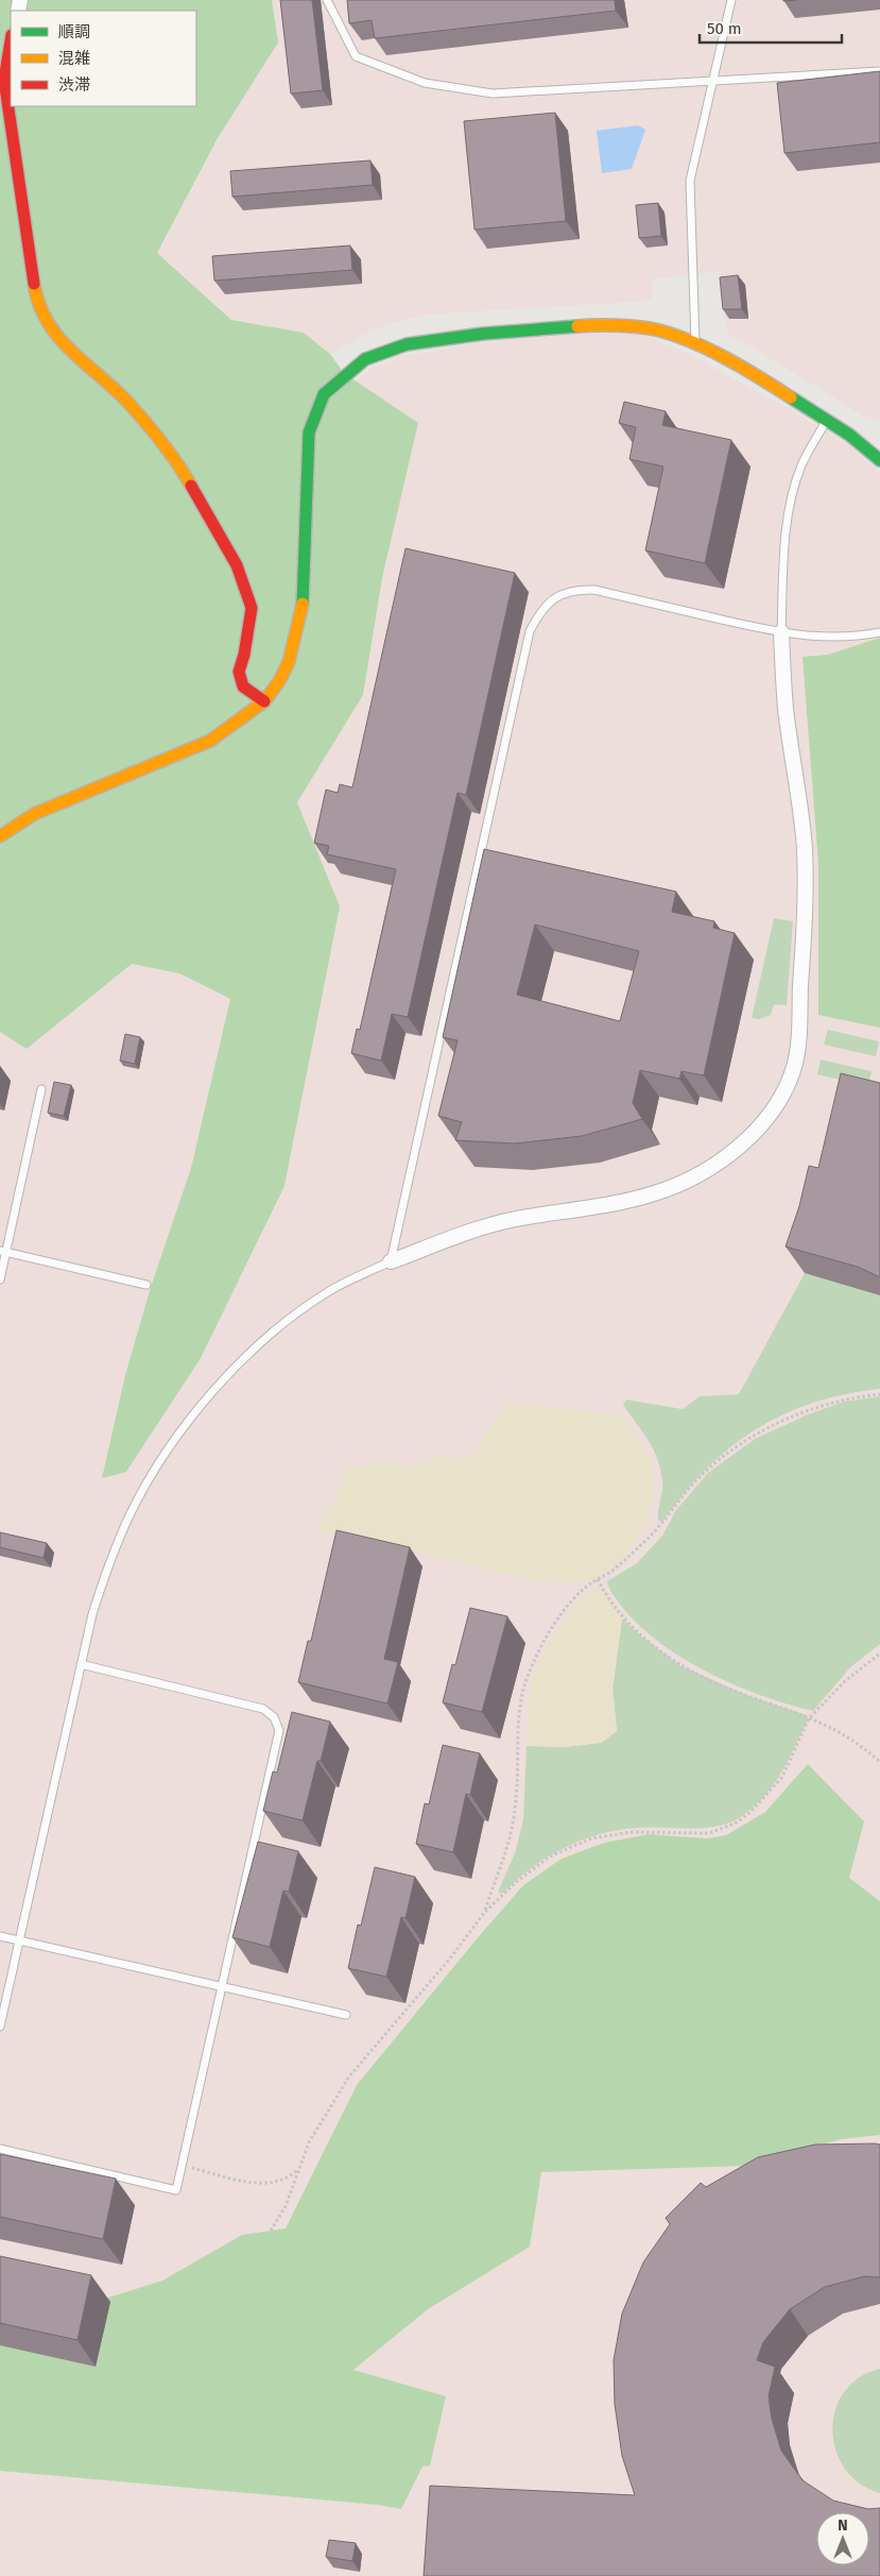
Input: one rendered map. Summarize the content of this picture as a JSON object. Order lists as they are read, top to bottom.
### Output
{
  "legend": ["順調", "混雑", "渋滞"],
  "scale_bar": "50 m",
  "north": "top"
}
